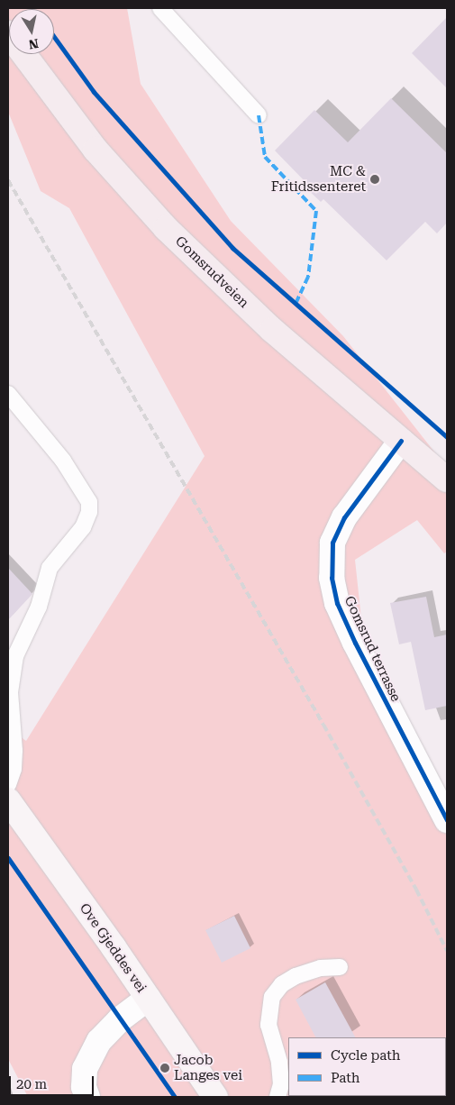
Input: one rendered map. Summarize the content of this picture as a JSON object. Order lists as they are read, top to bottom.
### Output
{
  "streets": {
    "main road": ["Gomsrudveien"],
    "street": ["Gomsrud terrasse", "Ove Gjeddes vei"]
  },
  "crossings": [
    ["Gomsrudveien", "Gomsrud terrasse"]
  ],
  "places": ["MC & Fritidssenteret", "Jacob Langes vei"],
  "legend": ["Cycle path", "Path"],
  "scale_bar": "20 m",
  "north": "bottom"
}
